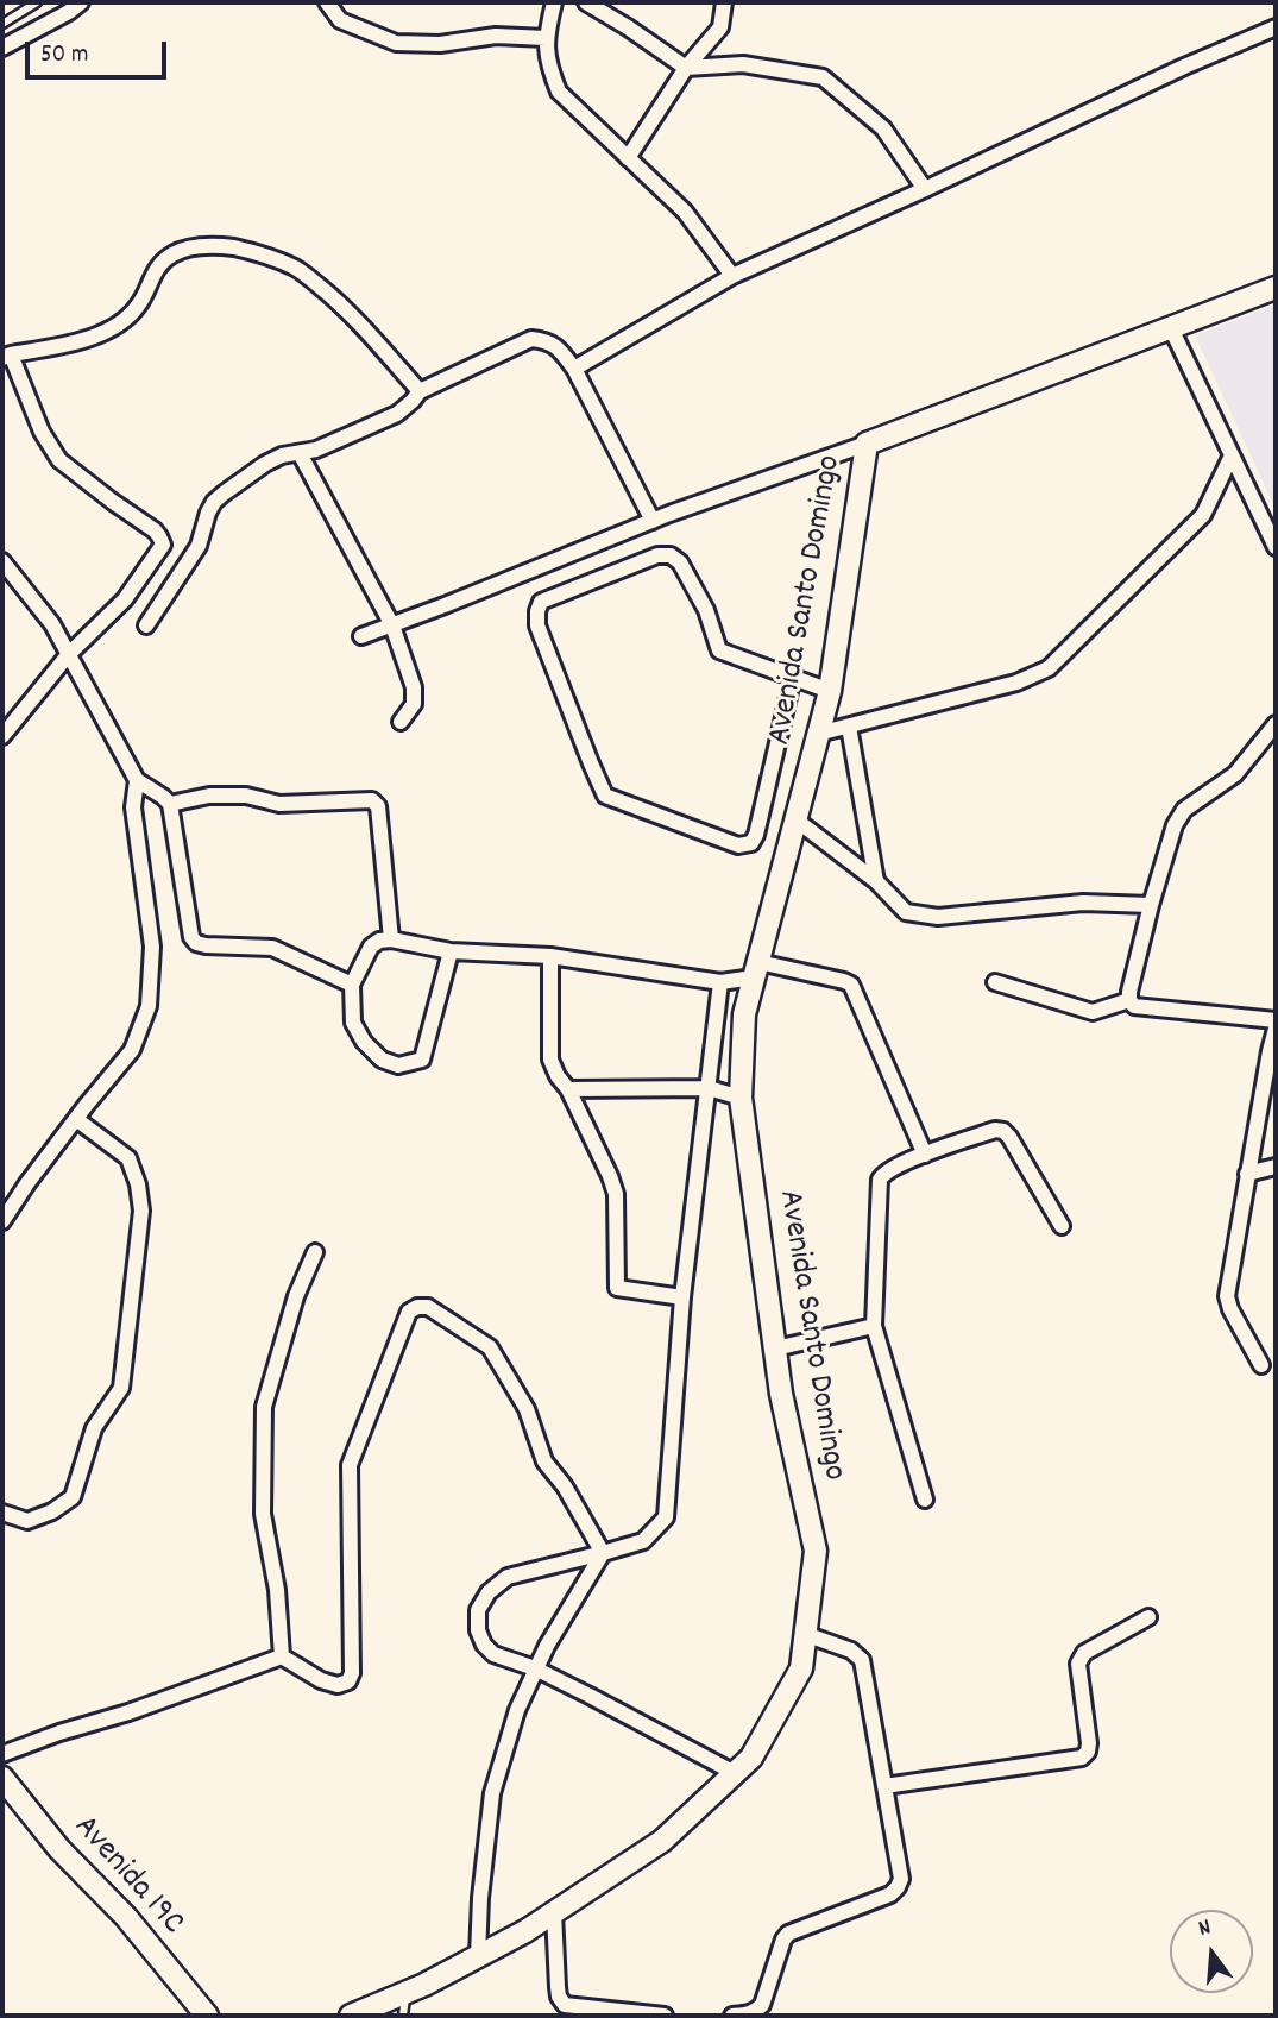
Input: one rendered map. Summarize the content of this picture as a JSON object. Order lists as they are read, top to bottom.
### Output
{
  "streets": {
    "street": ["Avenida Santo Domingo", "Avenida 19C"]
  },
  "scale_bar": "50 m",
  "north": "top"
}
